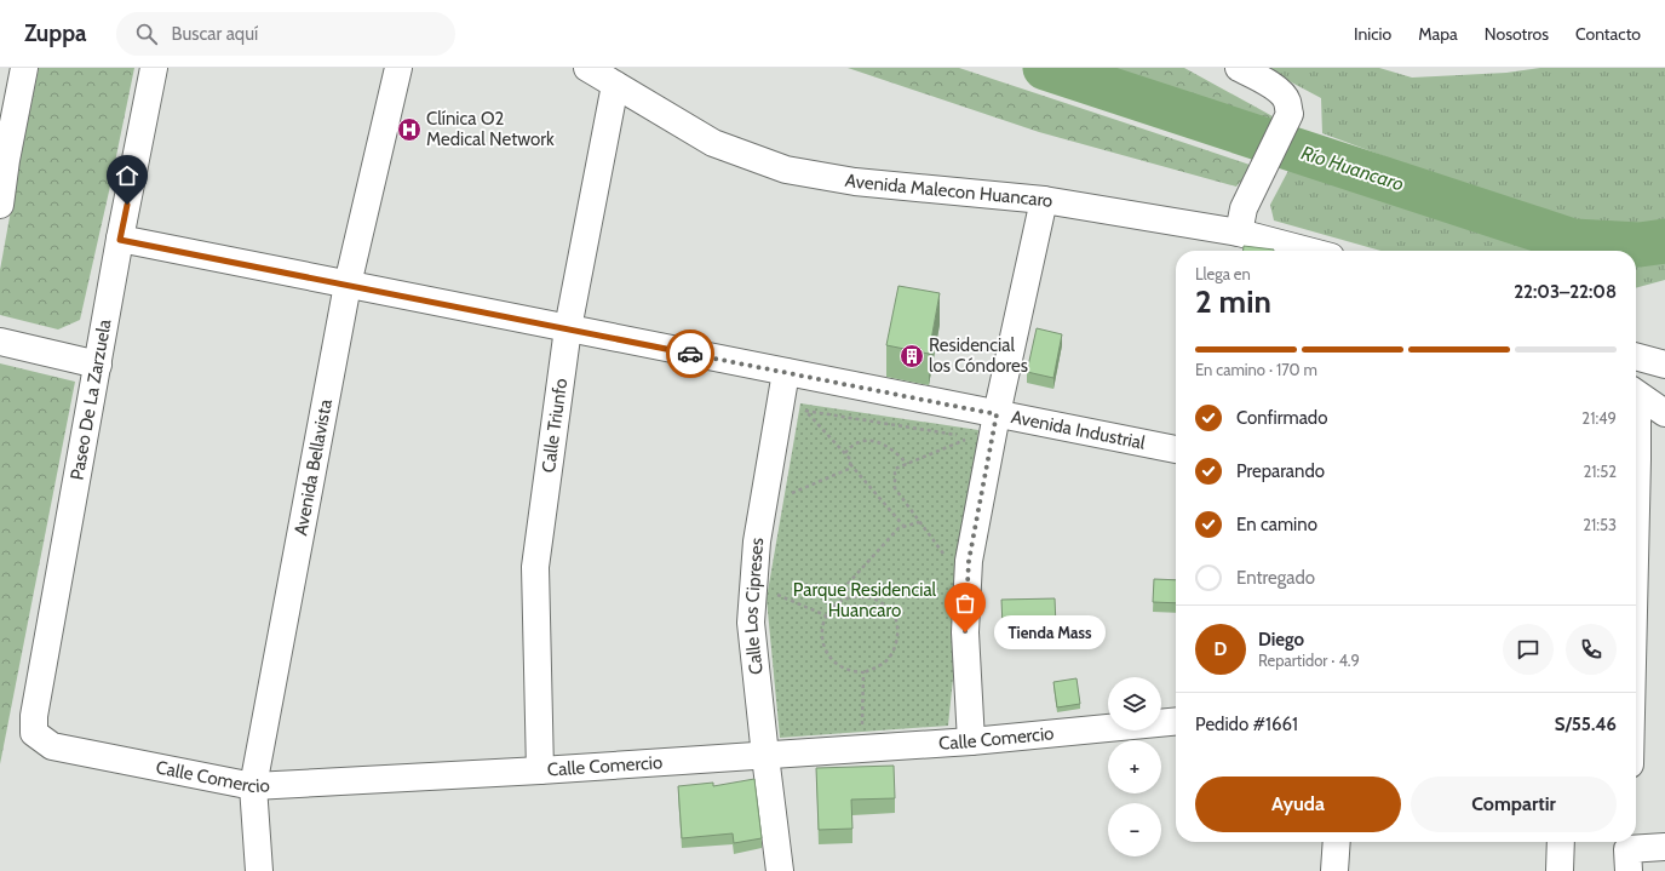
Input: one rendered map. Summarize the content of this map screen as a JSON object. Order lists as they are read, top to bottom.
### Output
{
  "streets": {
    "street": [
      "Avenida Malecon Huancaro",
      "Paseo De La Zarzuela",
      "Calle Triunfo",
      "Avenida Industrial",
      "Avenida Bellavista",
      "Calle Los Cipreses",
      "Calle Comercio"
    ]
  },
  "crossings": [
    ["Avenida Malecon Huancaro", "Calle Triunfo"],
    ["Paseo De La Zarzuela", "Avenida Industrial"],
    ["Paseo De La Zarzuela", "Calle Comercio"],
    ["Calle Triunfo", "Avenida Industrial"],
    ["Calle Triunfo", "Calle Comercio"],
    ["Avenida Industrial", "Avenida Bellavista"],
    ["Avenida Industrial", "Calle Los Cipreses"],
    ["Avenida Bellavista", "Calle Comercio"],
    ["Calle Los Cipreses", "Calle Comercio"]
  ],
  "water": ["Río Huancaro"],
  "parks": ["Parque Residencial Huancaro"],
  "places": {
    "hospital": ["Clínica O2 Medical Network"],
    "building": ["Residencial los Cóndores"],
    "other": ["Tienda Mass"]
  },
  "page": {
    "header": "Zuppa",
    "search": "Buscar aquí",
    "nav": [
      "Inicio",
      "Mapa",
      "Nosotros",
      "Contacto"
    ],
    "heading": ["2 min", "Llega en", "22:03–22:08"],
    "panel": [
      "Diego",
      "Repartidor · 4.9",
      "Pedido #1661",
      "S/55.46"
    ],
    "bar": "En camino · 170 m",
    "list": [
      ["Confirmado", "21:49"],
      ["Preparando", "21:52"],
      ["En camino", "21:53"],
      "Entregado"
    ],
    "bubble": "Tienda Mass",
    "round": "D",
    "map_buttons": ["+", "−"],
    "buttons": ["Ayuda", "Compartir"]
  }
}
